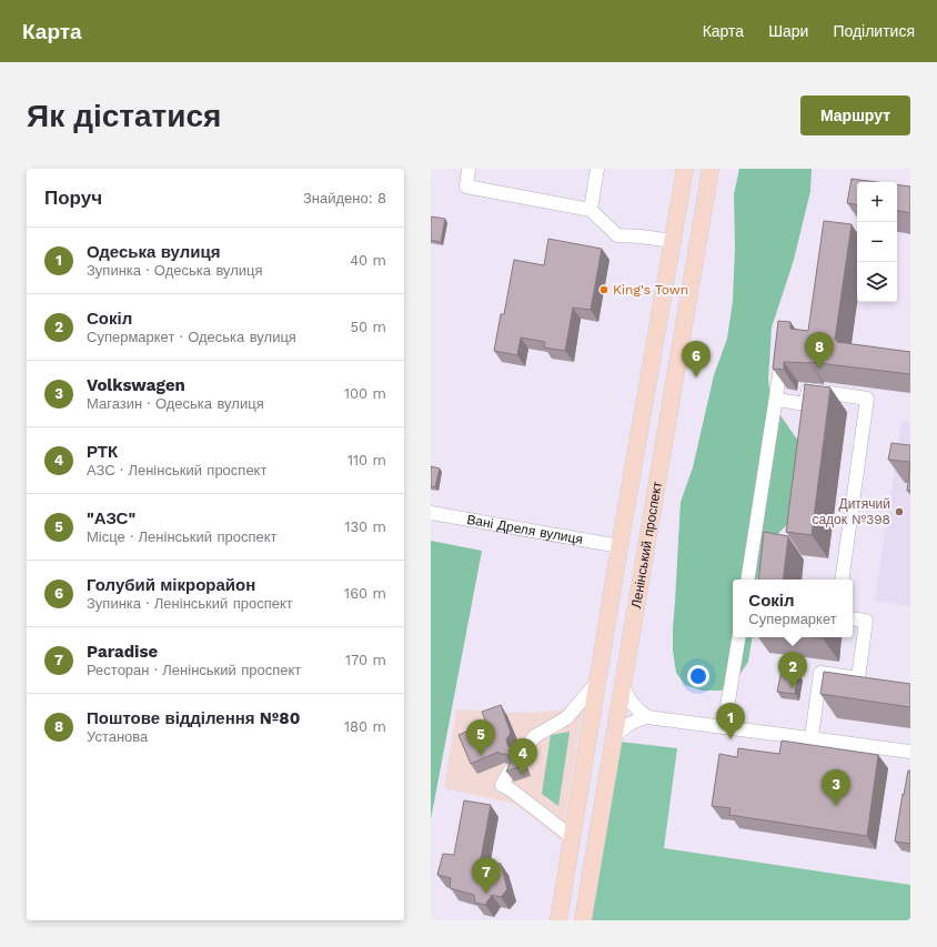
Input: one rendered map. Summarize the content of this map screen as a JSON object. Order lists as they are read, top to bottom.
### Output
{
  "streets": {
    "main road": ["Ленінський проспект"],
    "street": ["Вані Дреля вулиця"]
  },
  "crossings": [
    ["Вані Дреля вулиця", "Ленінський проспект"]
  ],
  "places": ["King's Town", "Дитячий садок №398"],
  "page": {
    "header": "Карта",
    "nav": ["Карта", "Шари", "Поділитися"],
    "buttons": "Маршрут",
    "title": "Як дістатися",
    "heading": ["Поруч", "Знайдено: 8"],
    "map_buttons": ["+", "−"],
    "list": [
      {
        "mark": "1",
        "name": "Одеська вулиця",
        "note": "Зупинка · Одеська вулиця",
        "value": "40 m"
      },
      {
        "mark": "2",
        "name": "Сокіл",
        "note": "Супермаркет · Одеська вулиця",
        "value": "50 m"
      },
      {
        "mark": "3",
        "name": "Volkswagen",
        "note": "Магазин · Одеська вулиця",
        "value": "100 m"
      },
      {
        "mark": "4",
        "name": "РТК",
        "note": "АЗС · Ленінський проспект",
        "value": "110 m"
      },
      {
        "mark": "5",
        "name": "\"АЗС\"",
        "note": "Місце · Ленінський проспект",
        "value": "130 m"
      },
      {
        "mark": "6",
        "name": "Голубий мікрорайон",
        "note": "Зупинка · Ленінський проспект",
        "value": "160 m"
      },
      {
        "mark": "7",
        "name": "Paradise",
        "note": "Ресторан · Ленінський проспект",
        "value": "170 m"
      },
      {
        "mark": "8",
        "name": "Поштове відділення №80",
        "note": "Установа",
        "value": "180 m"
      }
    ],
    "pins": [
      "8",
      "6",
      "2",
      "1",
      "5",
      "4",
      "3",
      "7"
    ],
    "popup": ["Сокіл", "Супермаркет"]
  }
}
